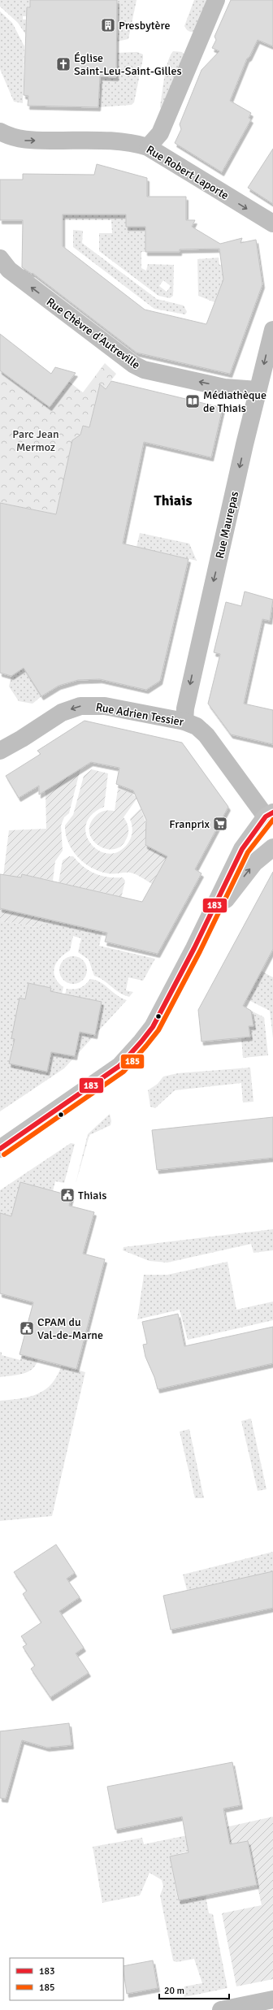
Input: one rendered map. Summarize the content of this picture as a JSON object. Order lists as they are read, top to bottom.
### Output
{
  "streets": {
    "street": [
      "Rue Robert Laporte",
      "Rue Chèvre d'Autreville",
      "Rue Maurepas",
      "Rue Adrien Tessier"
    ]
  },
  "crossings": [
    ["Rue Chèvre d'Autreville", "Rue Maurepas"],
    ["Rue Maurepas", "Rue Adrien Tessier"]
  ],
  "one_way": [
    "Rue Robert Laporte",
    "Rue Chèvre d'Autreville",
    "Rue Maurepas",
    "Rue Adrien Tessier"
  ],
  "districts": ["Thiais"],
  "parks": ["Parc Jean Mermoz"],
  "places": {
    "building": ["Presbytère"],
    "church": ["Église Saint-Leu-Saint-Gilles"],
    "library": ["Médiathèque de Thiais"],
    "supermarket": ["Franprix"],
    "public building": ["Thiais", "CPAM du Val-de-Marne"]
  },
  "lines": ["transit line 183", "transit line 185"],
  "legend": ["183", "185"],
  "scale_bar": "20 m"
}
